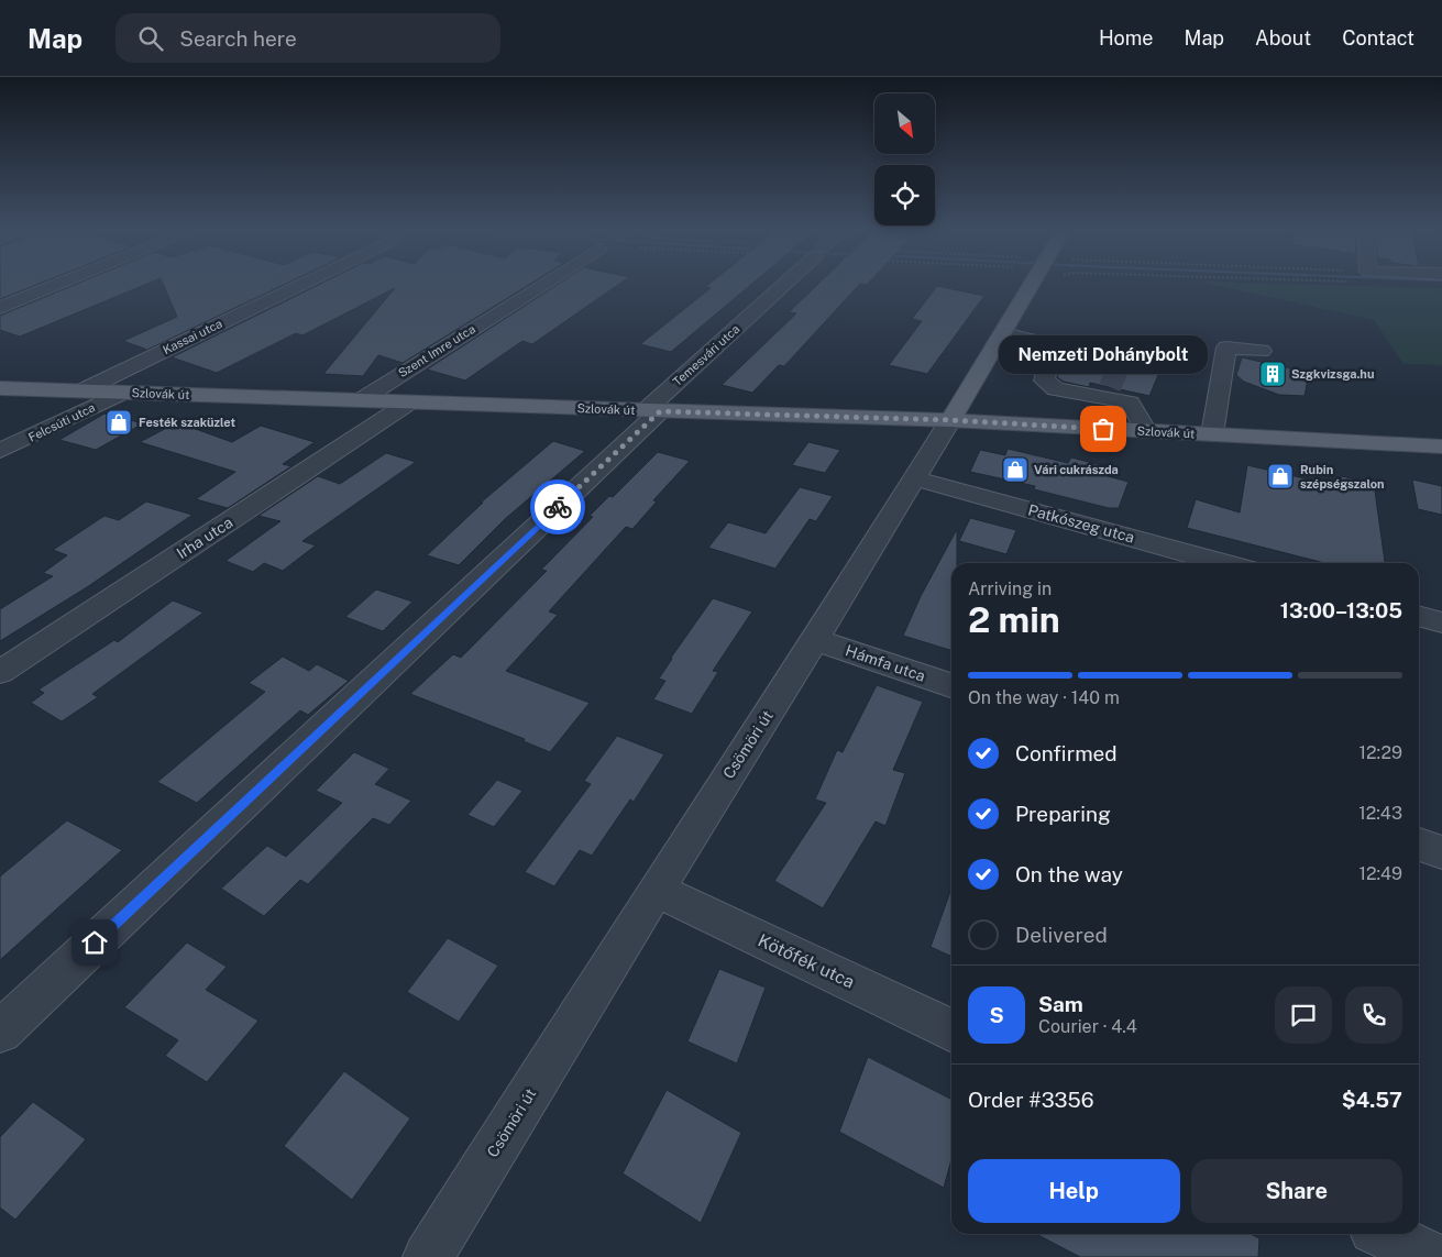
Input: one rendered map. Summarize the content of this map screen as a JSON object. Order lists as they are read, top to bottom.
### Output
{
  "streets": {
    "main road": ["Szlovák út", "Csömöri út"],
    "street": [
      "Kassai utca",
      "Szent Imre utca",
      "Temesvári utca",
      "Felcsúti utca",
      "Patkószeg utca",
      "Irha utca",
      "Hámfa utca",
      "Kötőfék utca"
    ]
  },
  "crossings": [
    ["Kassai utca", "Szlovák út"],
    ["Szent Imre utca", "Szlovák út"],
    ["Temesvári utca", "Szlovák út"],
    ["Szlovák út", "Felcsúti utca"],
    ["Szlovák út", "Irha utca"],
    ["Szlovák út", "Csömöri út"],
    ["Patkószeg utca", "Csömöri út"],
    ["Hámfa utca", "Csömöri út"],
    ["Csömöri út", "Kötőfék utca"]
  ],
  "places": {
    "building": ["Szgkvizsga.hu"],
    "shop": ["Festék szaküzlet", "Vári cukrászda", "Rubin szépségszalon"],
    "other": ["Nemzeti Dohánybolt"]
  },
  "north": "bottom right",
  "page": {
    "header": "Map",
    "search": "Search here",
    "nav": [
      "Home",
      "Map",
      "About",
      "Contact"
    ],
    "bubble": "Nemzeti Dohánybolt",
    "heading": ["2 min", "Arriving in", "13:00–13:05"],
    "panel": [
      "Sam",
      "Courier · 4.4",
      "Order #3356",
      "$4.57"
    ],
    "bar": "On the way · 140 m",
    "list": [
      ["Confirmed", "12:29"],
      ["Preparing", "12:43"],
      ["On the way", "12:49"],
      "Delivered"
    ],
    "round": "S",
    "buttons": ["Help", "Share"]
  }
}
